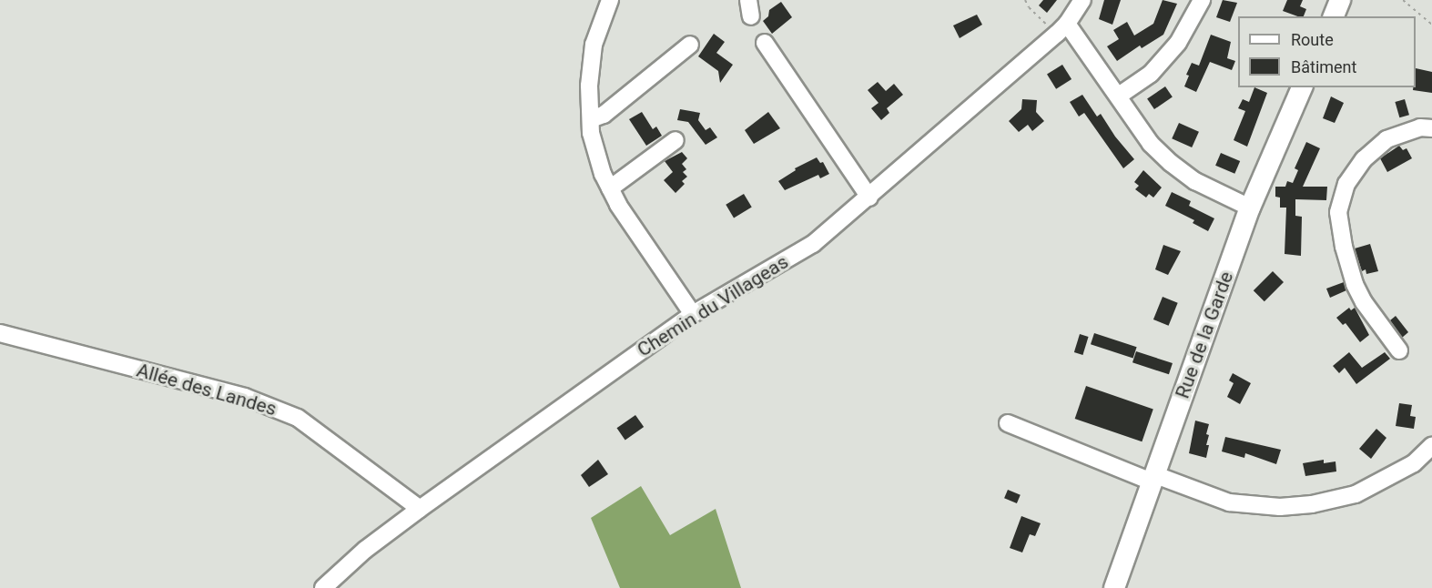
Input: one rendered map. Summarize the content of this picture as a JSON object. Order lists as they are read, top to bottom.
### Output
{
  "streets": {
    "main road": ["Rue de la Garde"],
    "street": ["Chemin du Villageas", "Allée des Landes"]
  },
  "crossings": [
    ["Chemin du Villageas", "Allée des Landes"]
  ],
  "legend": ["Route", "Bâtiment"]
}
